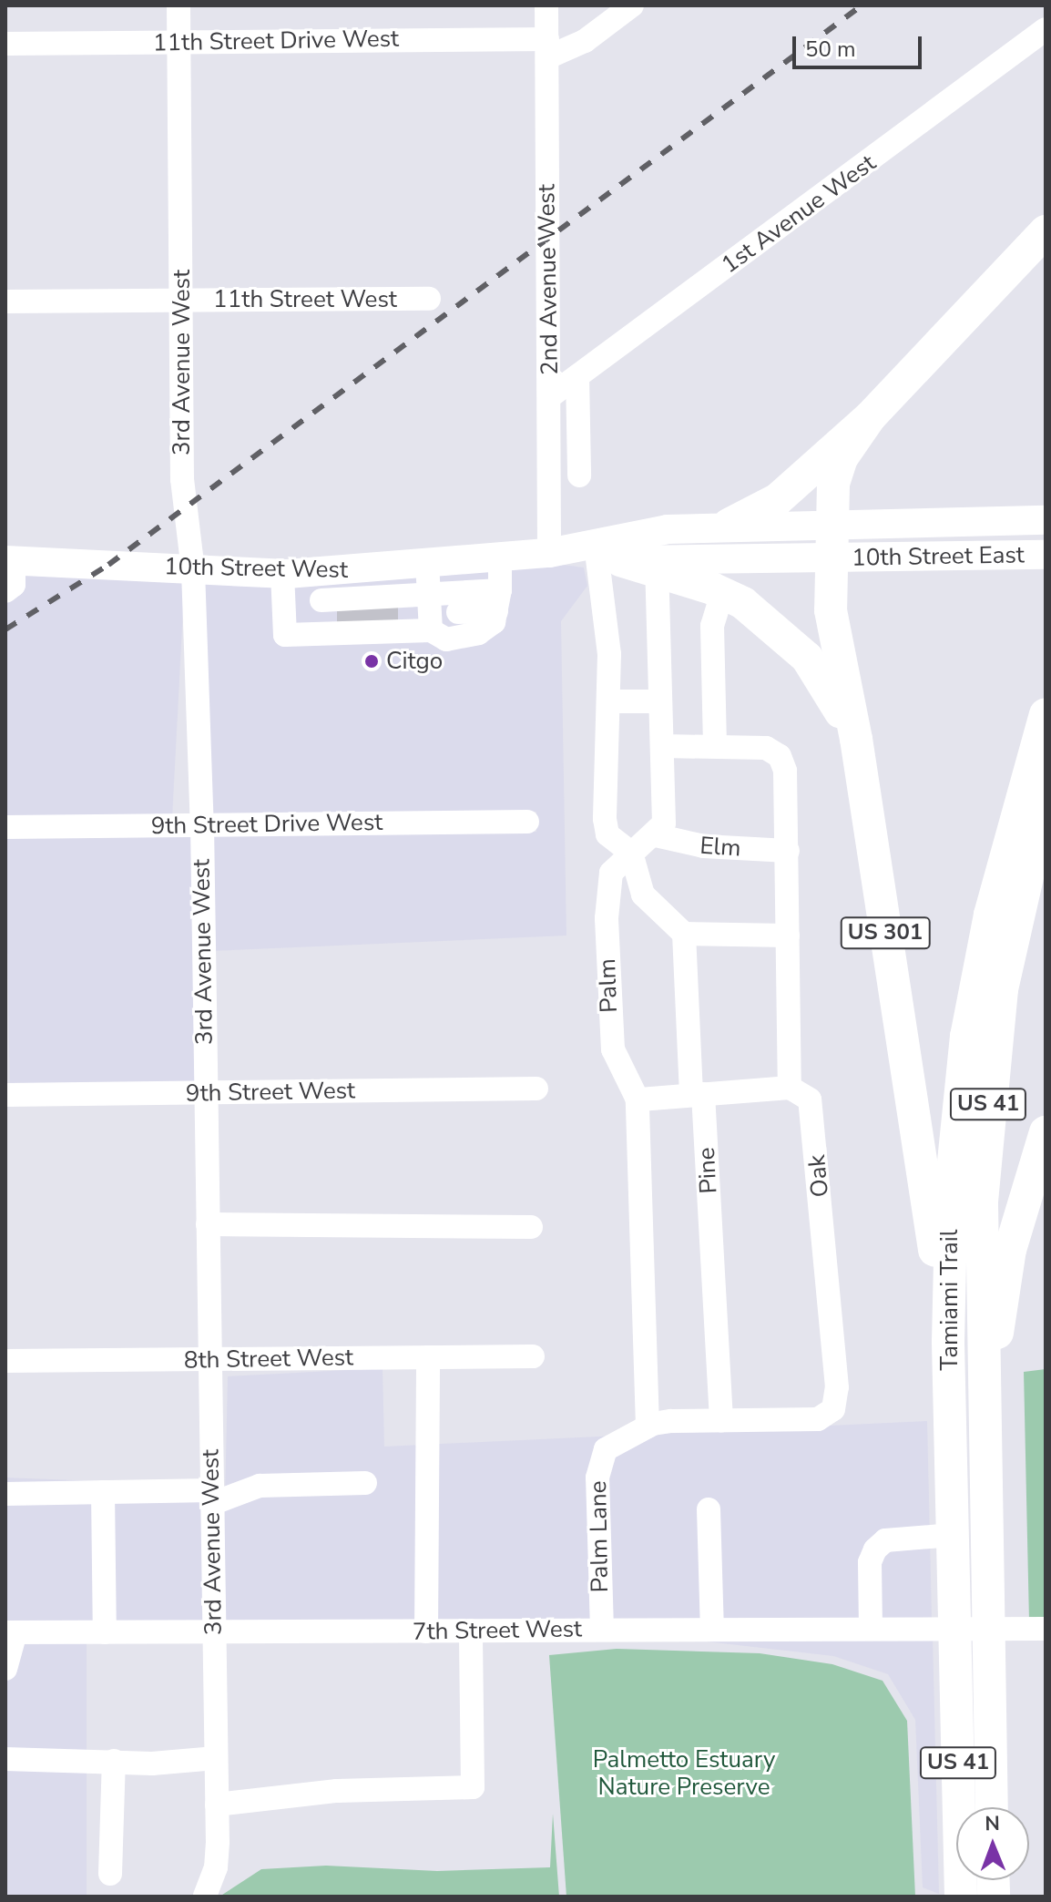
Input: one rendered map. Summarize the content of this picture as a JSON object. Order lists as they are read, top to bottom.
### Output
{
  "streets": {
    "highway": ["US 301", "US 41", "Tamiami Trail"],
    "main road": ["10th Street East", "10th Street West"],
    "street": [
      "11th Street Drive West",
      "1st Avenue West",
      "2nd Avenue West",
      "11th Street West",
      "3rd Avenue West",
      "9th Street Drive West",
      "Elm",
      "Palm",
      "9th Street West",
      "Pine",
      "Oak",
      "8th Street West",
      "Palm Lane",
      "7th Street West"
    ]
  },
  "crossings": [
    ["11th Street Drive West", "2nd Avenue West"],
    ["11th Street Drive West", "3rd Avenue West"],
    ["1st Avenue West", "2nd Avenue West"],
    ["2nd Avenue West", "10th Street West"],
    ["11th Street West", "3rd Avenue West"],
    ["3rd Avenue West", "10th Street West"],
    ["3rd Avenue West", "9th Street Drive West"],
    ["3rd Avenue West", "9th Street West"],
    ["3rd Avenue West", "8th Street West"],
    ["3rd Avenue West", "7th Street West"],
    ["10th Street East", "10th Street West"],
    ["10th Street East", "US 301"],
    ["10th Street West", "US 301"],
    ["Elm", "Palm"],
    ["US 301", "Tamiami Trail"],
    ["Palm", "Palm Lane"],
    ["Pine", "Palm Lane"],
    ["Oak", "Palm Lane"],
    ["Tamiami Trail", "7th Street West"],
    ["Palm Lane", "7th Street West"]
  ],
  "parks": ["Palmetto Estuary Nature Preserve"],
  "places": ["Citgo"],
  "scale_bar": "50 m",
  "north": "top"
}
